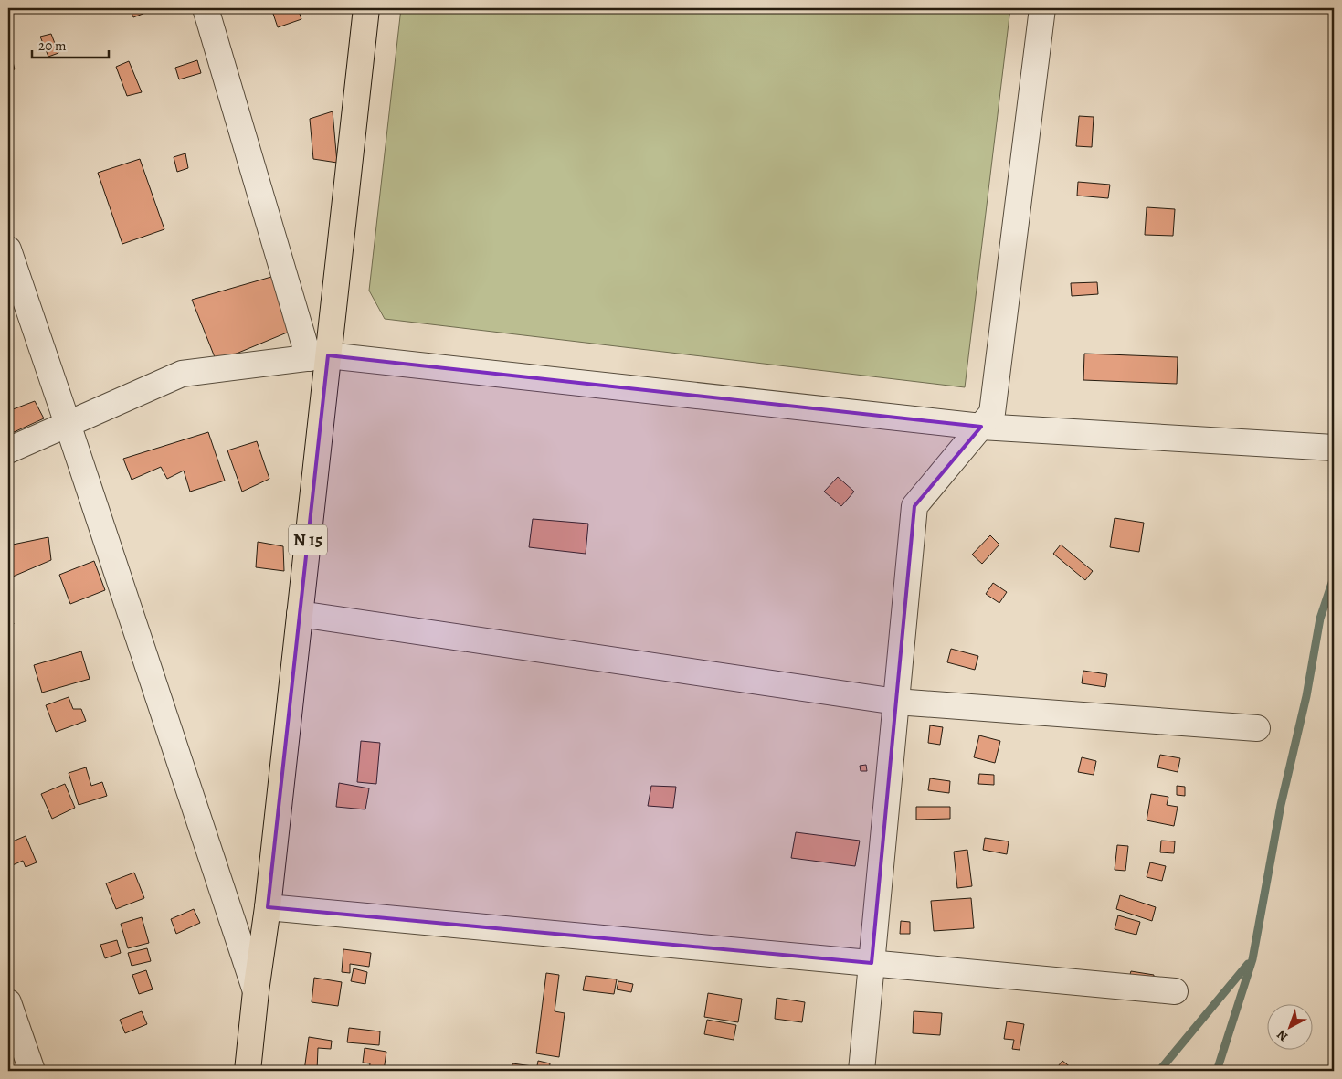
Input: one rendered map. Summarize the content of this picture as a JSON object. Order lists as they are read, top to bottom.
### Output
{
  "streets": {
    "main road": ["N 15"]
  },
  "scale_bar": "20 m",
  "north": "bottom left"
}
